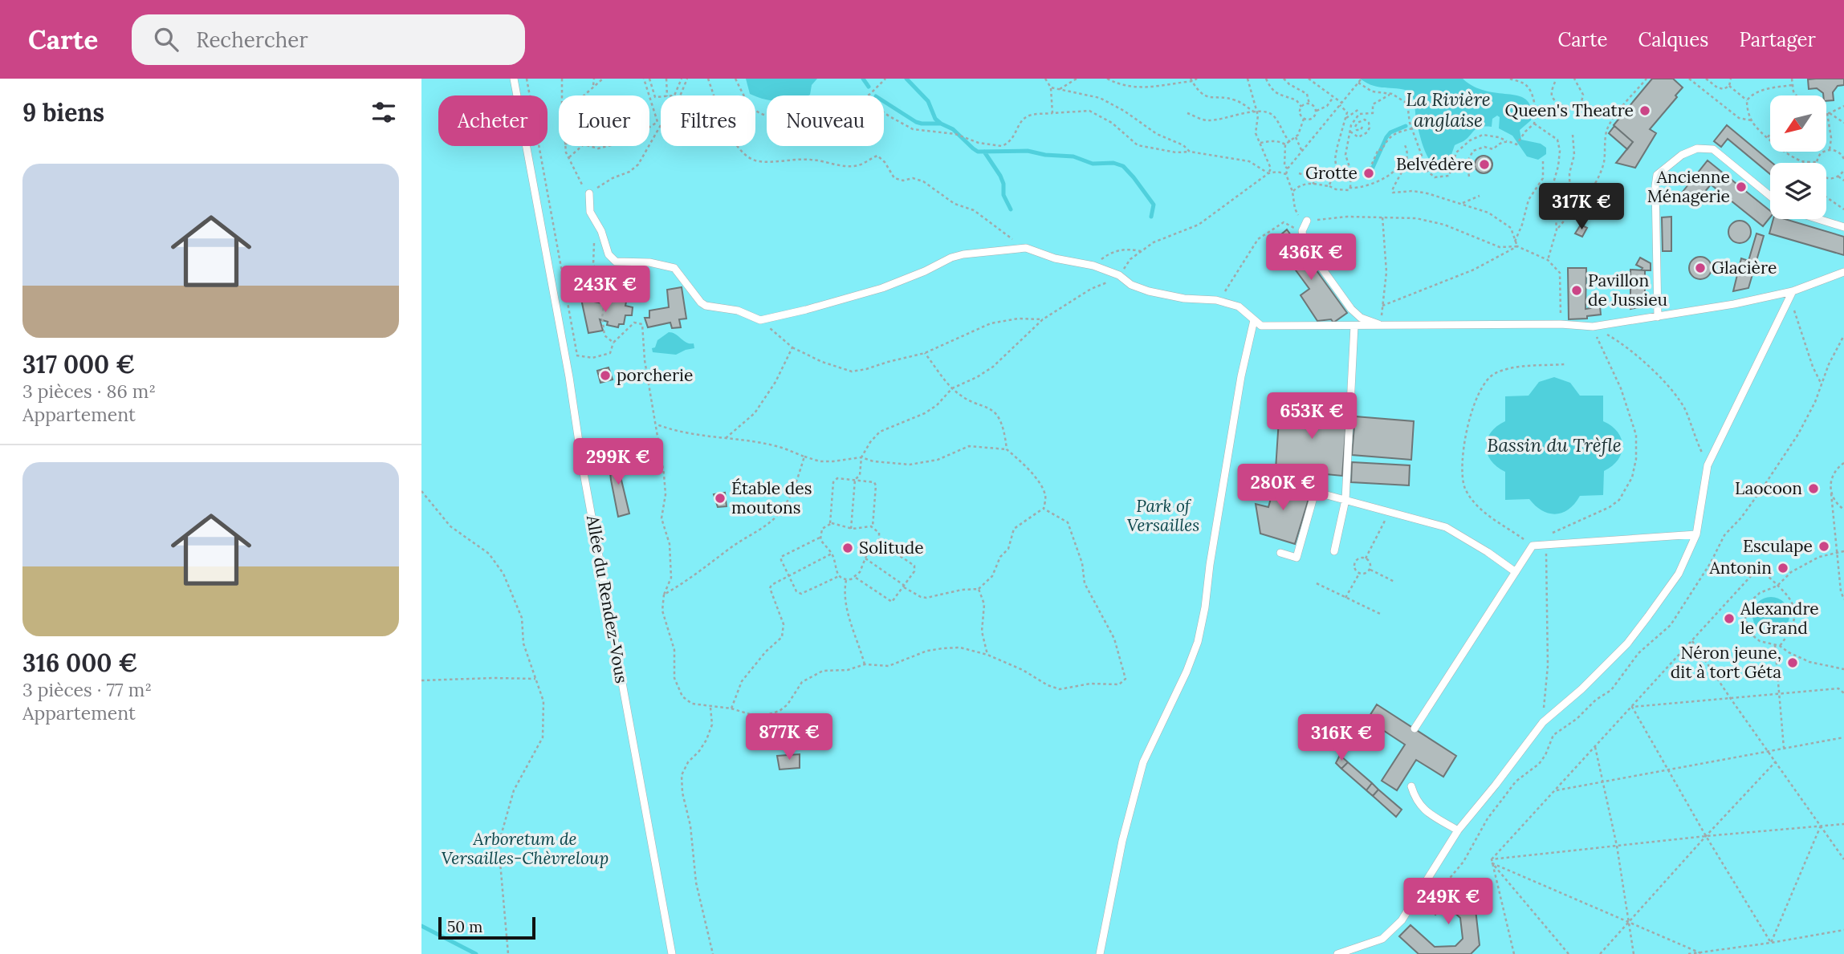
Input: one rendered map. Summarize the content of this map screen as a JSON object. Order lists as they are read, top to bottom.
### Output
{
  "streets": {
    "lane": ["Allée du Rendez-Vous"]
  },
  "water": ["La Rivière anglaise", "Bassin du Trèfle"],
  "parks": ["Park of Versailles", "Arboretum de Versailles-Chèvreloup"],
  "places": [
    "Queen's Theatre",
    "Belvédère",
    "Grotte",
    "Ancienne Ménagerie",
    "Glacière",
    "Pavillon de Jussieu",
    "porcherie",
    "Laocoon",
    "Étable des moutons",
    "Esculape",
    "Solitude",
    "Antonin",
    "Alexandre le Grand",
    "Néron jeune, dit à tort Géta"
  ],
  "scale_bar": "50 m",
  "north": "bottom left",
  "page": {
    "header": "Carte",
    "search": "Rechercher",
    "nav": ["Carte", "Calques", "Partager"],
    "heading": "9 biens",
    "chip": [
      "Acheter",
      "Louer",
      "Filtres",
      "Nouveau"
    ],
    "list": [
      {
        "name": "317 000 €",
        "note": "3 pièces · 86 m² · Appartement"
      },
      {
        "name": "316 000 €",
        "note": "3 pièces · 77 m² · Appartement"
      }
    ],
    "price": [
      "317K €",
      "436K €",
      "243K €",
      "653K €",
      "299K €",
      "280K €",
      "877K €",
      "316K €",
      "249K €"
    ],
    "scale": "50 m"
  }
}
